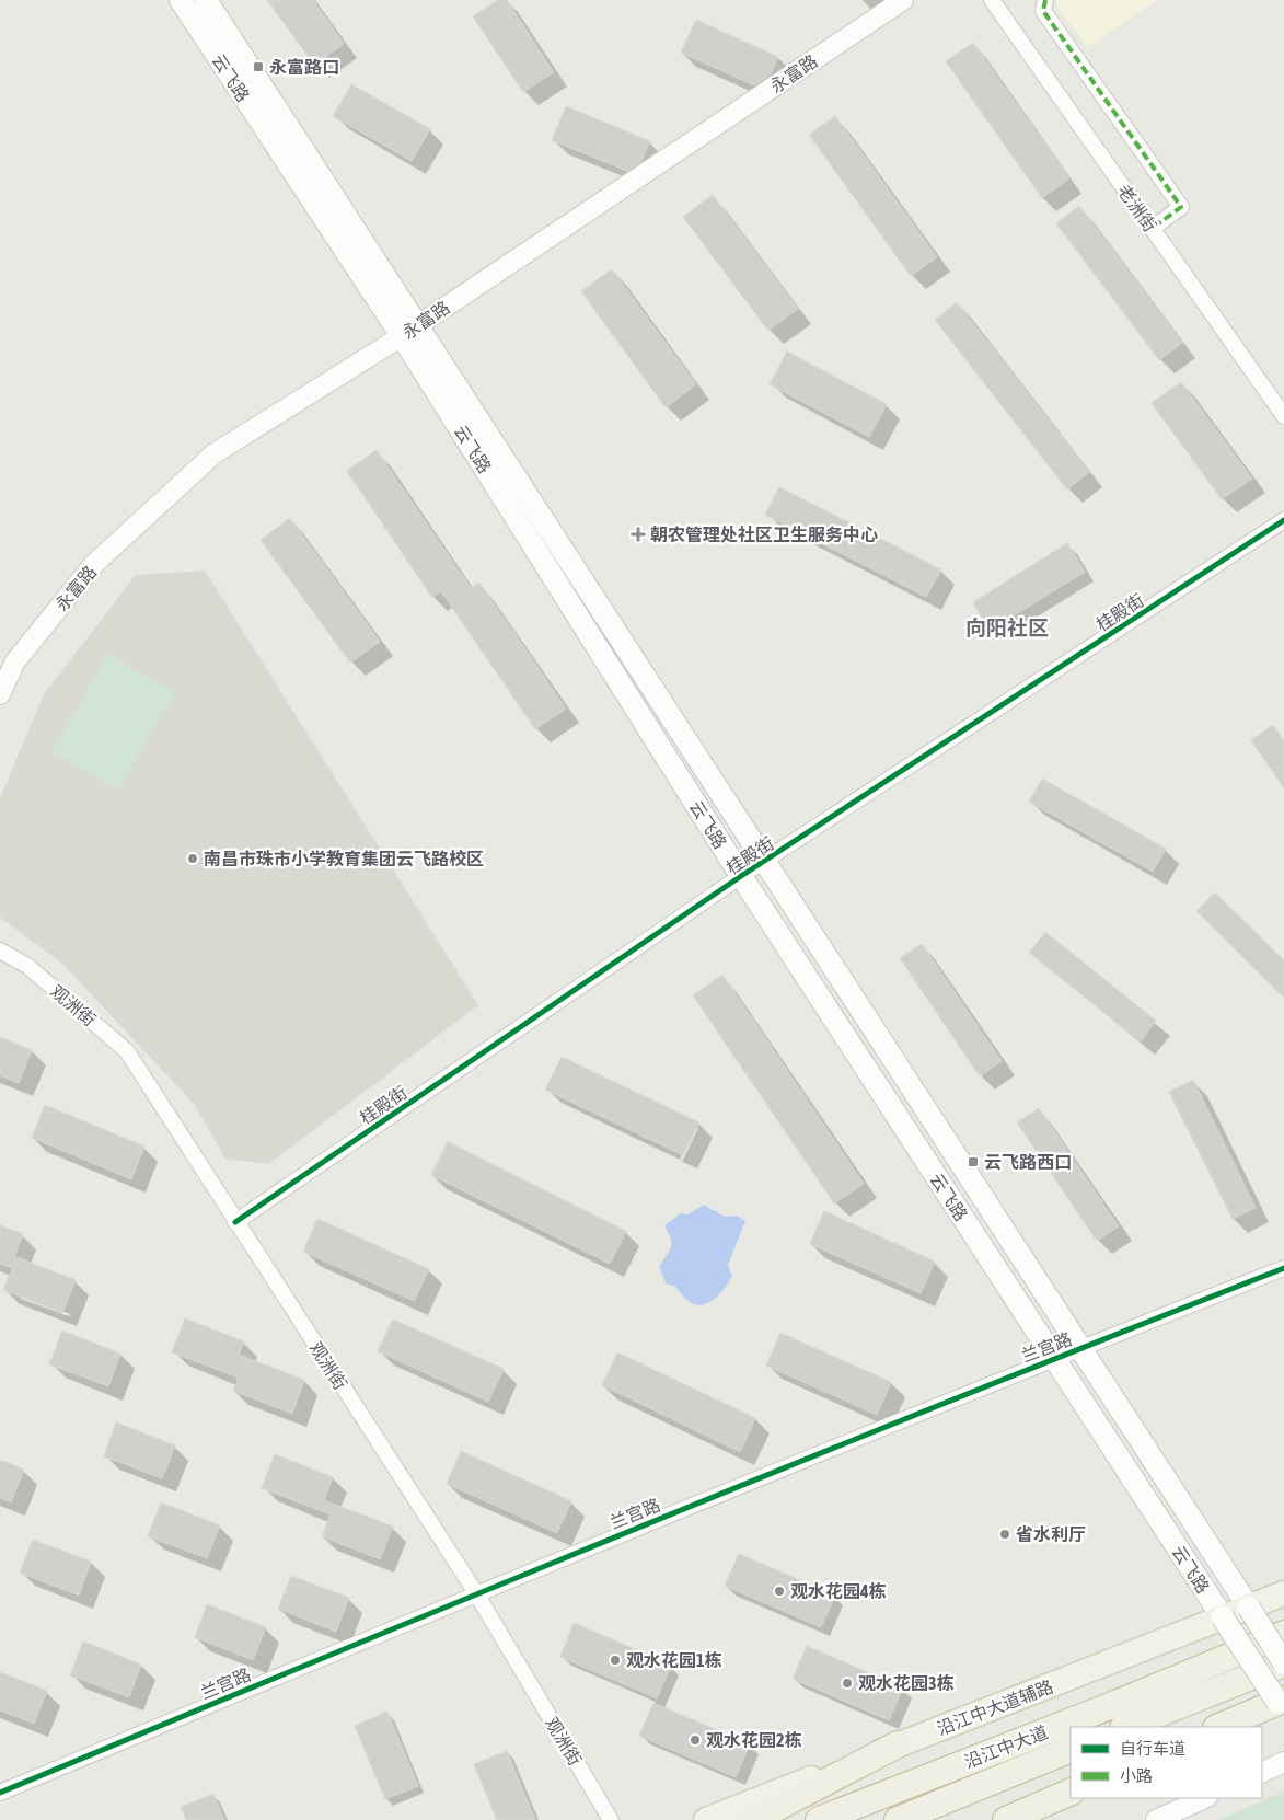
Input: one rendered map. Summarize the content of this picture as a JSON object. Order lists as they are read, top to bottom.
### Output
{
  "streets": {
    "highway": ["沿江中大道"],
    "main road": ["云飞路", "沿江中大道辅路"],
    "street": [
      "永富路",
      "老洲街",
      "桂殿街",
      "观洲街",
      "兰宫路"
    ]
  },
  "crossings": [
    ["永富路", "云飞路"],
    ["云飞路", "桂殿街"],
    ["云飞路", "兰宫路"],
    ["云飞路", "沿江中大道辅路"],
    ["桂殿街", "观洲街"],
    ["观洲街", "兰宫路"]
  ],
  "districts": ["向阳社区"],
  "places": {
    "transit": ["永富路口", "云飞路西口"],
    "health": ["朝农管理处社区卫生服务中心"],
    "other": [
      "南昌市珠市小学教育集团云飞路校区",
      "省水利厅",
      "观水花园4栋",
      "观水花园1栋",
      "观水花园3栋",
      "观水花园2栋"
    ]
  },
  "legend": ["自行车道", "小路"]
}
